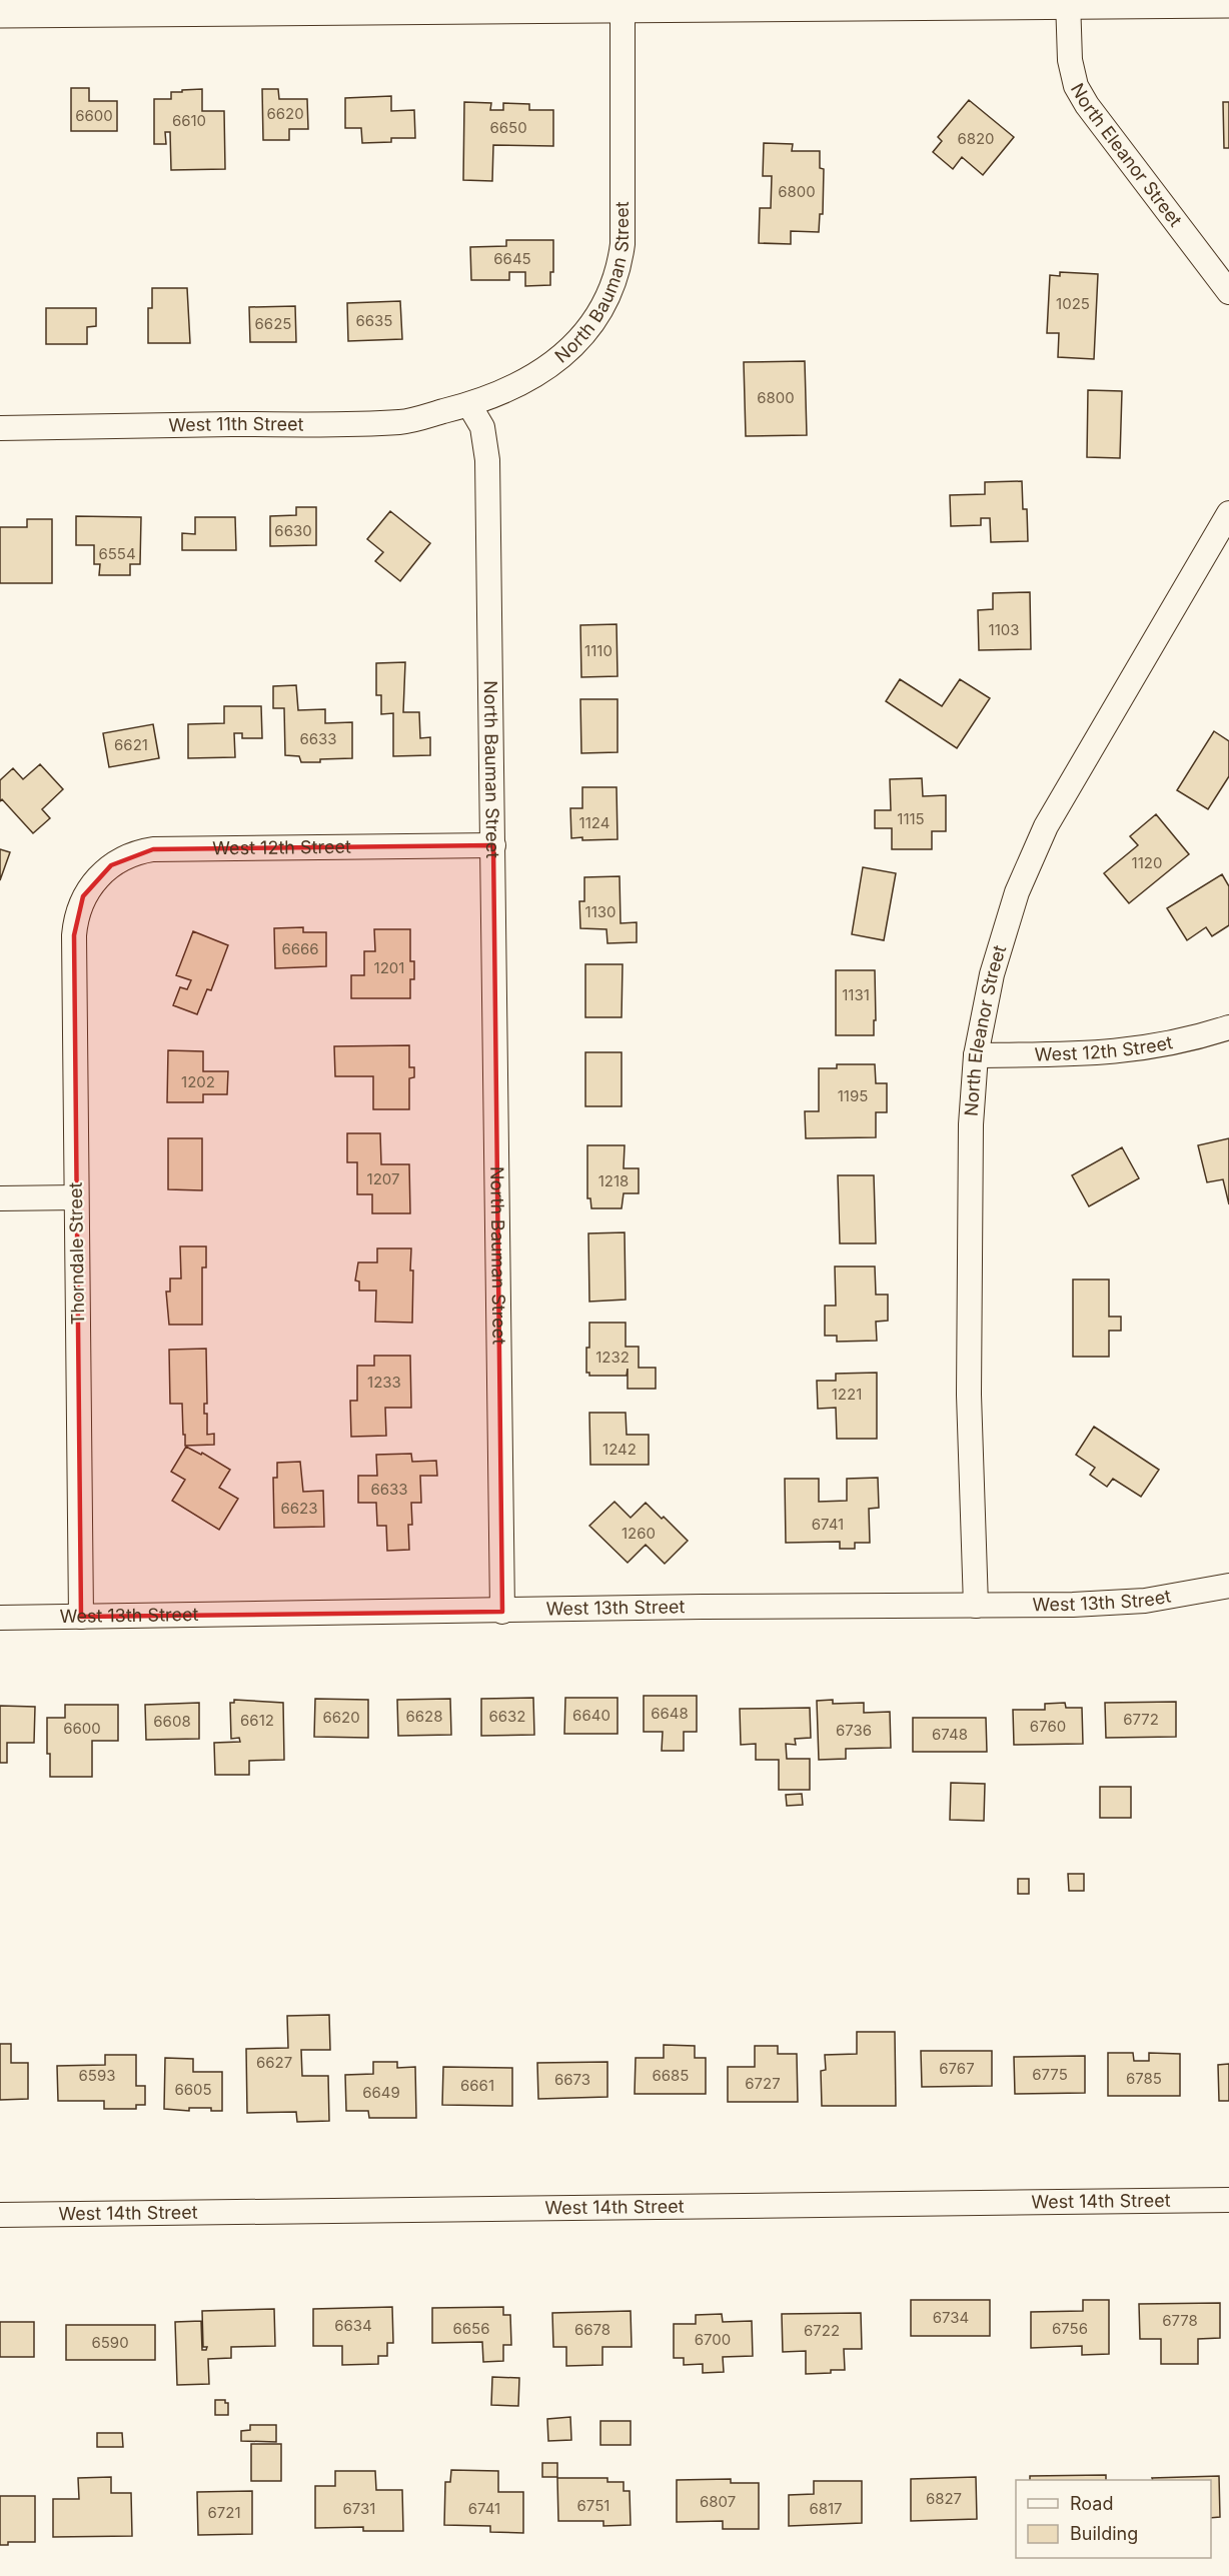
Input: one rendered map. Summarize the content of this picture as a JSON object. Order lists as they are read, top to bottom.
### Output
{
  "streets": {
    "street": [
      "North Eleanor Street",
      "North Bauman Street",
      "West 11th Street",
      "West 12th Street",
      "Thorndale Street",
      "West 13th Street",
      "West 14th Street"
    ]
  },
  "crossings": [
    ["North Eleanor Street", "West 12th Street"],
    ["North Eleanor Street", "West 13th Street"],
    ["North Bauman Street", "West 11th Street"],
    ["North Bauman Street", "West 12th Street"],
    ["North Bauman Street", "West 13th Street"],
    ["West 12th Street", "Thorndale Street"],
    ["Thorndale Street", "West 13th Street"]
  ],
  "house_numbers": [
    "6620",
    "6600",
    "6610",
    "6650",
    "6820",
    "6800",
    "6645",
    "1025",
    "6635",
    "6625",
    "6800",
    "6630",
    "6554",
    "1103",
    "1110",
    "6633",
    "6621",
    "1115",
    "1124",
    "1120",
    "1130",
    "6666",
    "1201",
    "1131",
    "1202",
    "1195",
    "1207",
    "1218",
    "1232",
    "1233",
    "1221",
    "1242",
    "6633",
    "6623",
    "6741",
    "1260",
    "6648",
    "6640",
    "6628",
    "6632",
    "6620",
    "6772",
    "6612",
    "6608",
    "6760",
    "6600",
    "6736",
    "6748",
    "6627",
    "6767",
    "6775",
    "6593",
    "6685",
    "6785",
    "6673",
    "6727",
    "6661",
    "6605",
    "6649",
    "6734",
    "6778",
    "6634",
    "6656",
    "6756",
    "6678",
    "6722",
    "6700",
    "6590",
    "6827",
    "6807",
    "6751",
    "6731",
    "6741",
    "6817",
    "6721"
  ],
  "legend": ["Road", "Building"]
}
